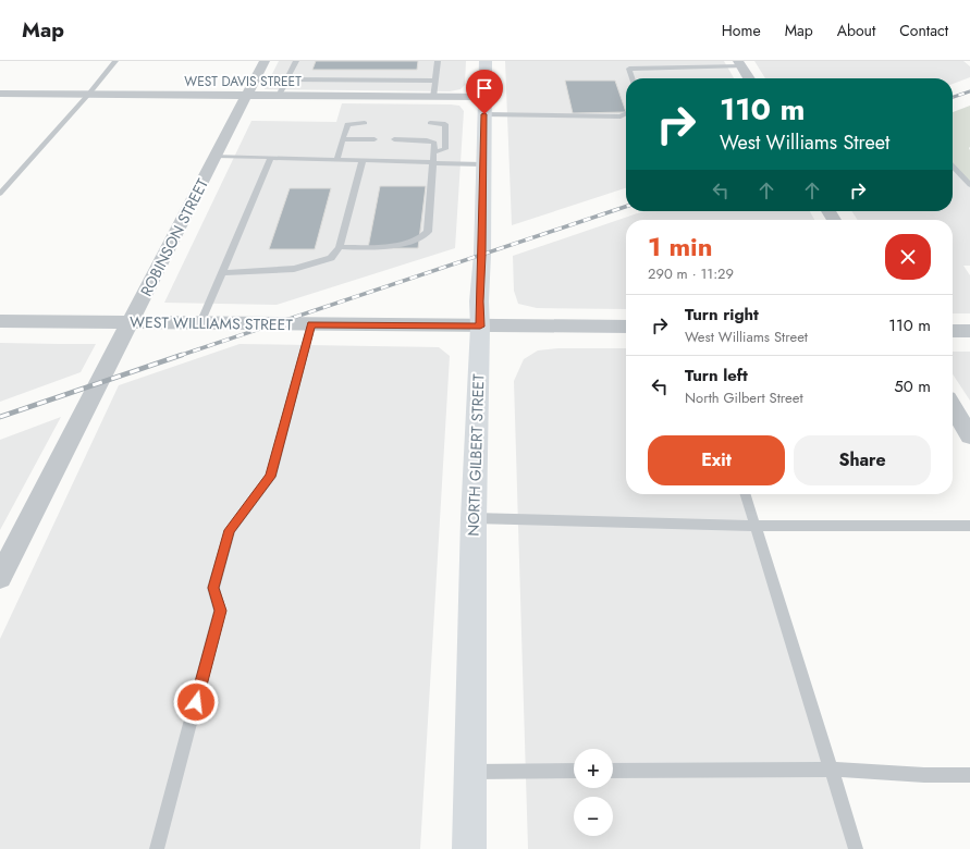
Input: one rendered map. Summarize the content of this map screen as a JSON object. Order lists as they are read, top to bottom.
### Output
{
  "streets": {
    "main road": ["NORTH GILBERT STREET"],
    "street": ["WEST DAVIS STREET", "ROBINSON STREET", "WEST WILLIAMS STREET"]
  },
  "crossings": [
    ["WEST DAVIS STREET", "ROBINSON STREET"],
    ["WEST DAVIS STREET", "NORTH GILBERT STREET"],
    ["ROBINSON STREET", "WEST WILLIAMS STREET"],
    ["WEST WILLIAMS STREET", "NORTH GILBERT STREET"]
  ],
  "page": {
    "header": "Map",
    "nav": [
      "Home",
      "Map",
      "About",
      "Contact"
    ],
    "turn": ["110 m", "West Williams Street"],
    "heading": ["1 min", "290 m · 11:29"],
    "list": [
      {
        "name": "Turn right",
        "note": "West Williams Street",
        "value": "110 m"
      },
      {
        "name": "Turn left",
        "note": "North Gilbert Street",
        "value": "50 m"
      }
    ],
    "buttons": ["Exit", "Share"],
    "map_buttons": ["+", "−"]
  }
}
